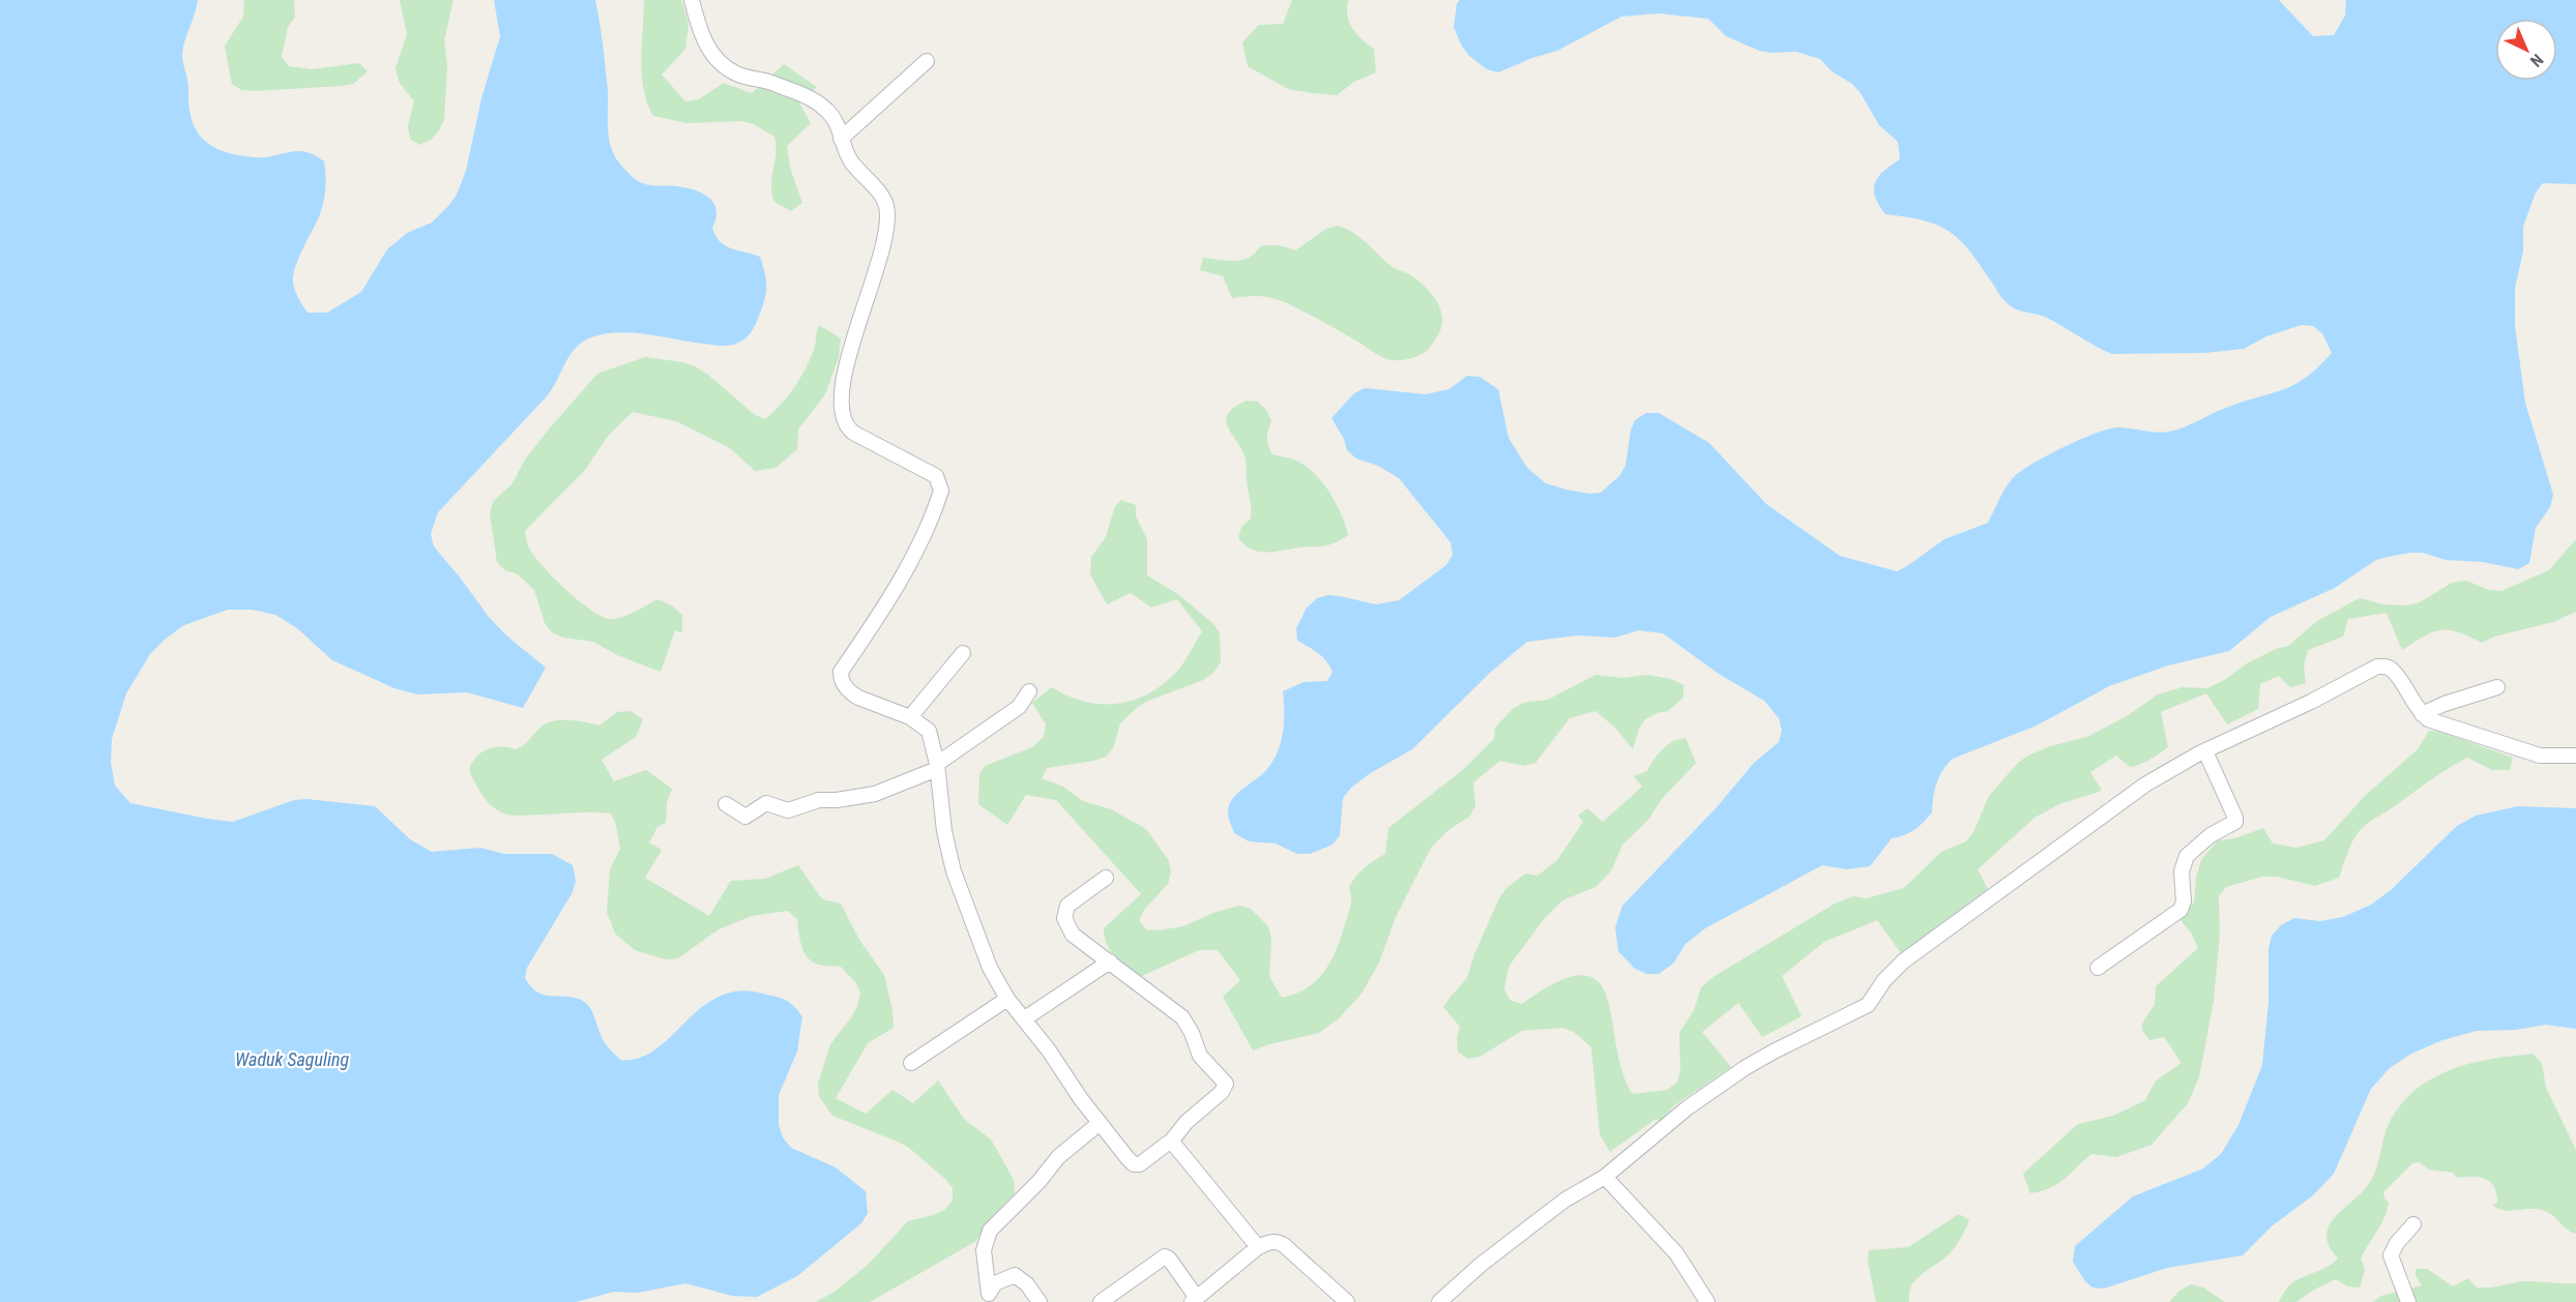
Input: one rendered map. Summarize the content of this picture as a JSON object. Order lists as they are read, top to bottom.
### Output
{
  "water": ["Waduk Saguling"],
  "north": "bottom right"
}
